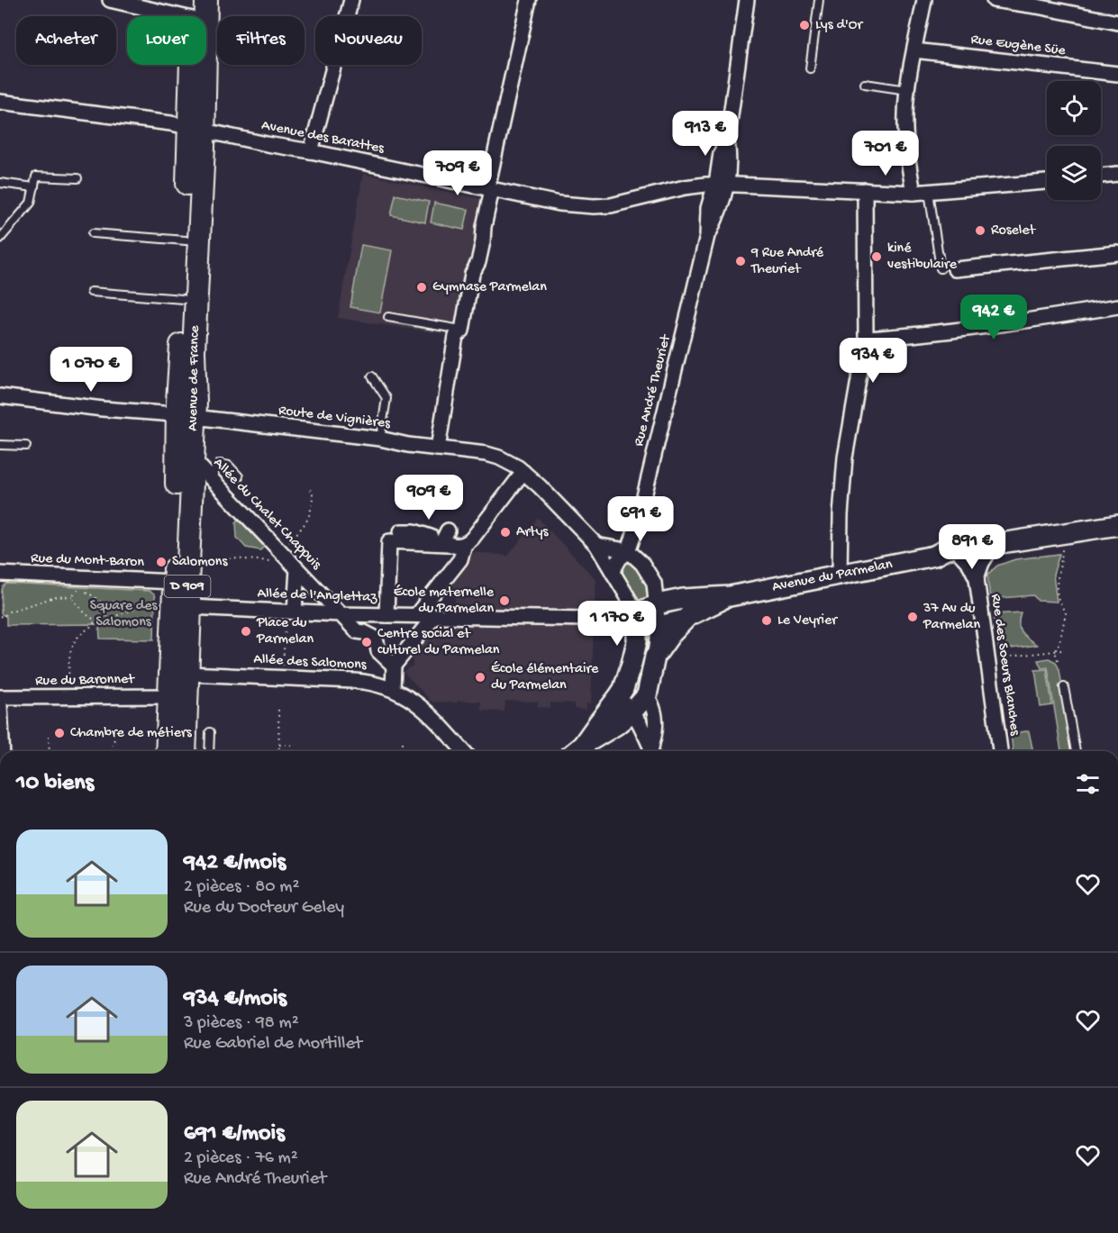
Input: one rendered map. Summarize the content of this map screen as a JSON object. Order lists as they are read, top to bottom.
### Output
{
  "streets": {
    "main road": ["Avenue de France", "Avenue du Parmelan", "D 909"],
    "street": [
      "Rue Eugène Süe",
      "Avenue des Barattes",
      "Rue André Theuriet",
      "Route de Vignières",
      "Allée du Chalet Chappuis",
      "Rue du Mont-Baron",
      "Allée de l'Anglettaz",
      "Allée des Salomons",
      "Rue des Soeurs Blanches",
      "Rue du Baronnet"
    ]
  },
  "crossings": [
    ["Avenue des Barattes", "Avenue de France"],
    ["Avenue des Barattes", "Rue André Theuriet"],
    ["Avenue de France", "Route de Vignières"],
    ["Avenue de France", "Allée du Chalet Chappuis"],
    ["Avenue de France", "Rue du Mont-Baron"],
    ["Avenue de France", "Allée de l'Anglettaz"],
    ["Avenue de France", "Allée des Salomons"],
    ["Avenue de France", "Rue du Baronnet"],
    ["Rue André Theuriet", "Route de Vignières"],
    ["Route de Vignières", "Allée de l'Anglettaz"],
    ["Allée du Chalet Chappuis", "Allée de l'Anglettaz"],
    ["Rue du Mont-Baron", "Allée de l'Anglettaz"],
    ["Avenue du Parmelan", "Rue des Soeurs Blanches"]
  ],
  "parks": ["Square des Salomons"],
  "places": [
    "Lys d'Or",
    "Roselet",
    "kiné vestibulaire",
    "9 Rue André Theuriet",
    "Gymnase Parmelan",
    "Artys",
    "Salomons",
    "École maternelle du Parmelan",
    "37 Av du Parmelan",
    "Le Veyrier",
    "Place du Parmelan",
    "Centre social et culturel du Parmelan",
    "École élémentaire du Parmelan",
    "Chambre de métiers"
  ],
  "page": {
    "chip": [
      "Acheter",
      "Louer",
      "Filtres",
      "Nouveau"
    ],
    "price": [
      "913 €",
      "701 €",
      "709 €",
      "942 €",
      "934 €",
      "1 070 €",
      "909 €",
      "691 €",
      "891 €",
      "1 170 €"
    ],
    "heading": "10 biens",
    "list": [
      {
        "name": "942 €/mois",
        "note": "2 pièces · 80 m² · Rue du Docteur Geley"
      },
      {
        "name": "934 €/mois",
        "note": "3 pièces · 98 m² · Rue Gabriel de Mortillet"
      },
      {
        "name": "691 €/mois",
        "note": "2 pièces · 76 m² · Rue André Theuriet"
      }
    ]
  }
}
